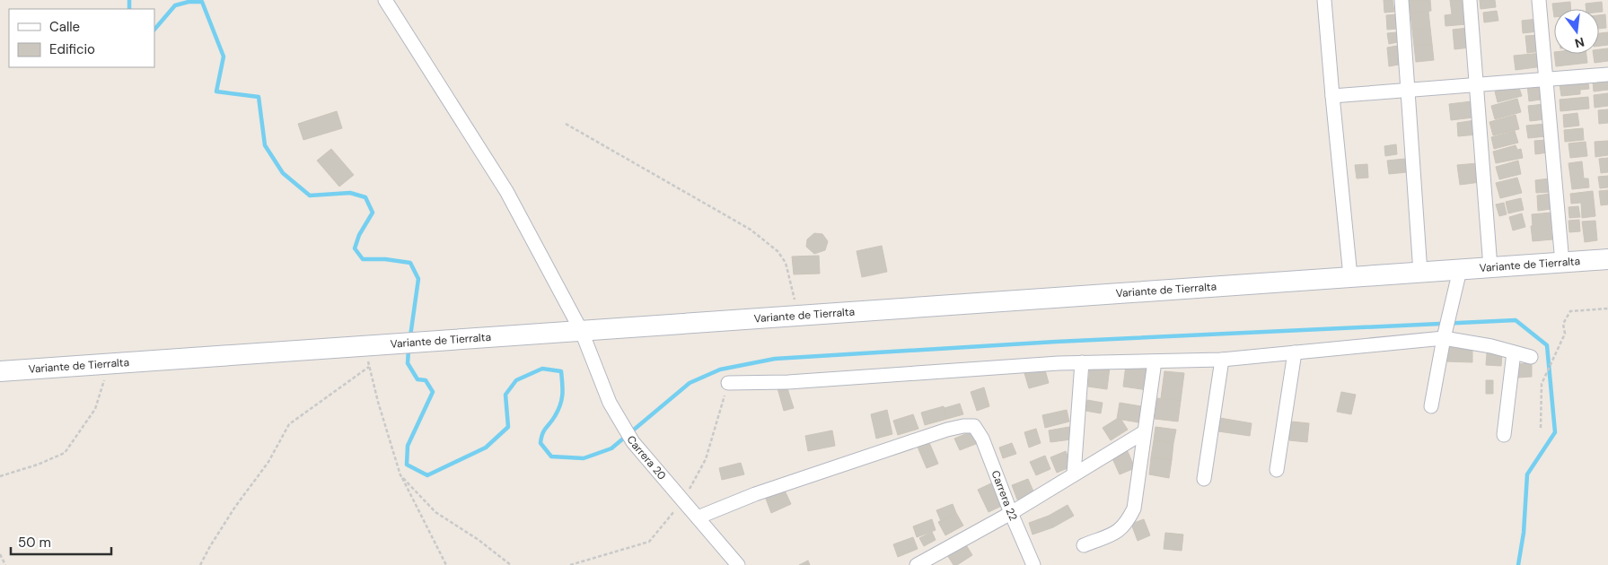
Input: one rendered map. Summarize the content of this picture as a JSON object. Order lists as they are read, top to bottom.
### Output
{
  "streets": {
    "main road": ["Variante de Tierralta"],
    "street": ["Carrera 20", "Carrera 22"]
  },
  "crossings": [
    ["Variante de Tierralta", "Carrera 20"],
    ["Carrera 20", "Carrera 22"]
  ],
  "legend": ["Calle", "Edificio"],
  "scale_bar": "50 m",
  "north": "bottom"
}
